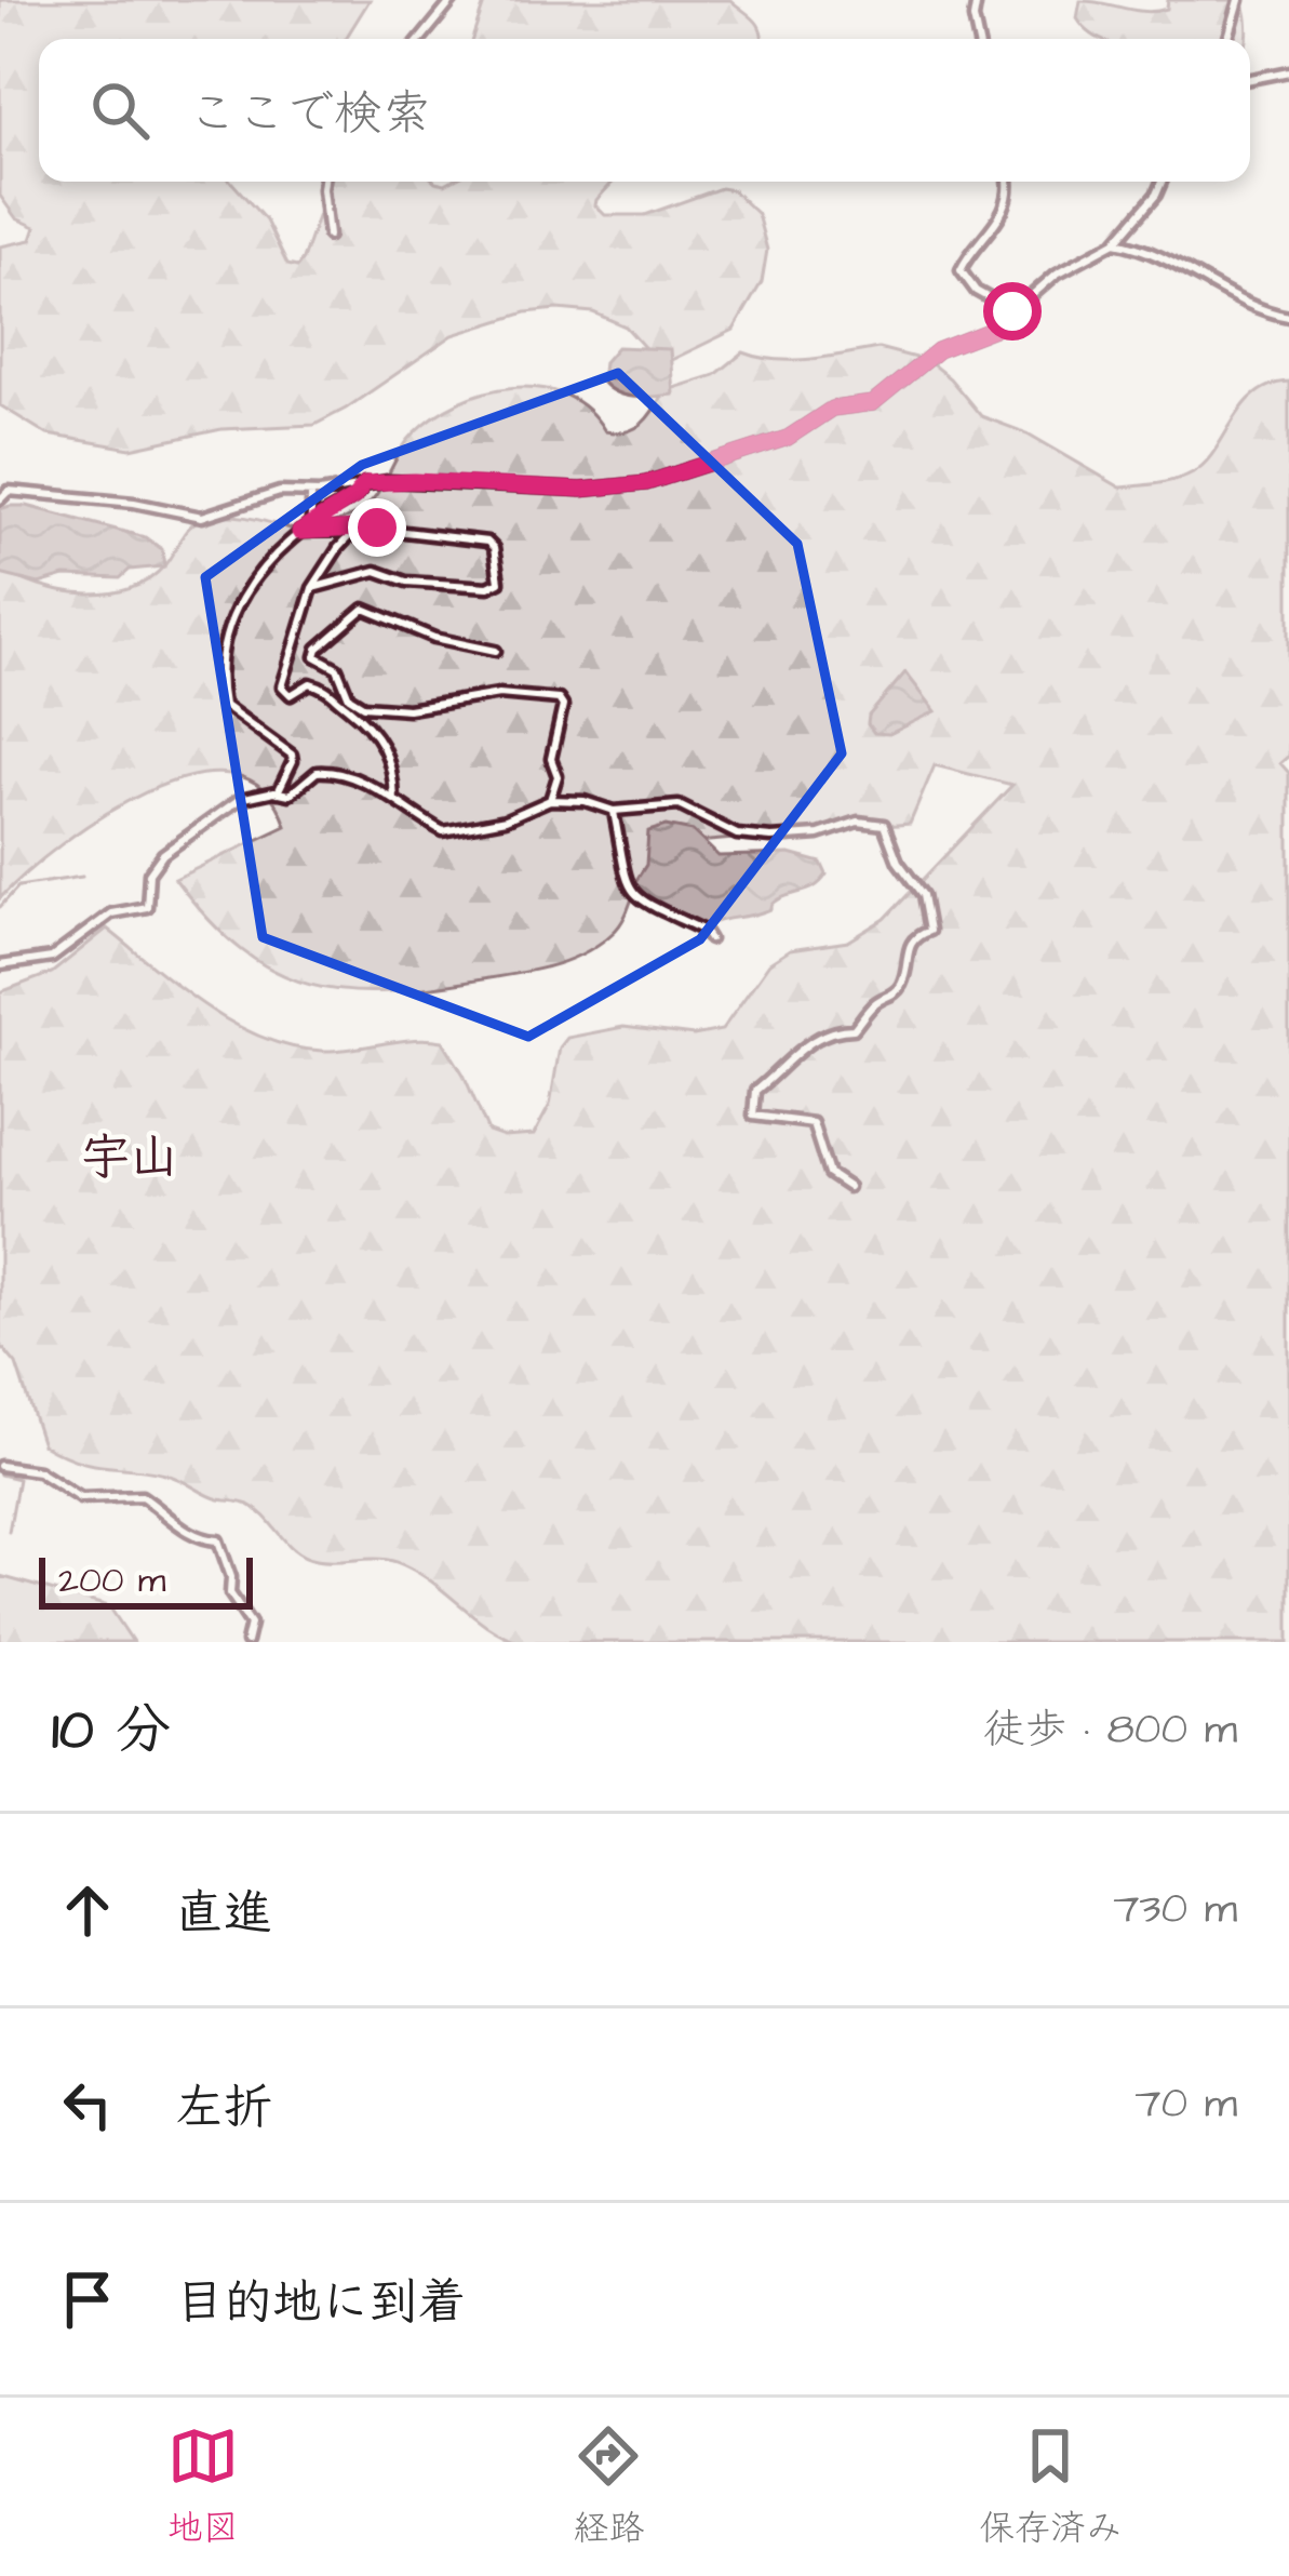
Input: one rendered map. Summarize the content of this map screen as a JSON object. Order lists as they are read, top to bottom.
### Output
{
  "districts": ["宇山"],
  "scale_bar": "200 m",
  "page": {
    "search": "ここで検索",
    "scale": "200 m",
    "heading": ["10 分", "徒歩 · 800 m"],
    "list": [
      ["直進", "730 m"],
      ["左折", "70 m"],
      "目的地に到着"
    ],
    "nav": ["地図", "経路", "保存済み"]
  }
}
